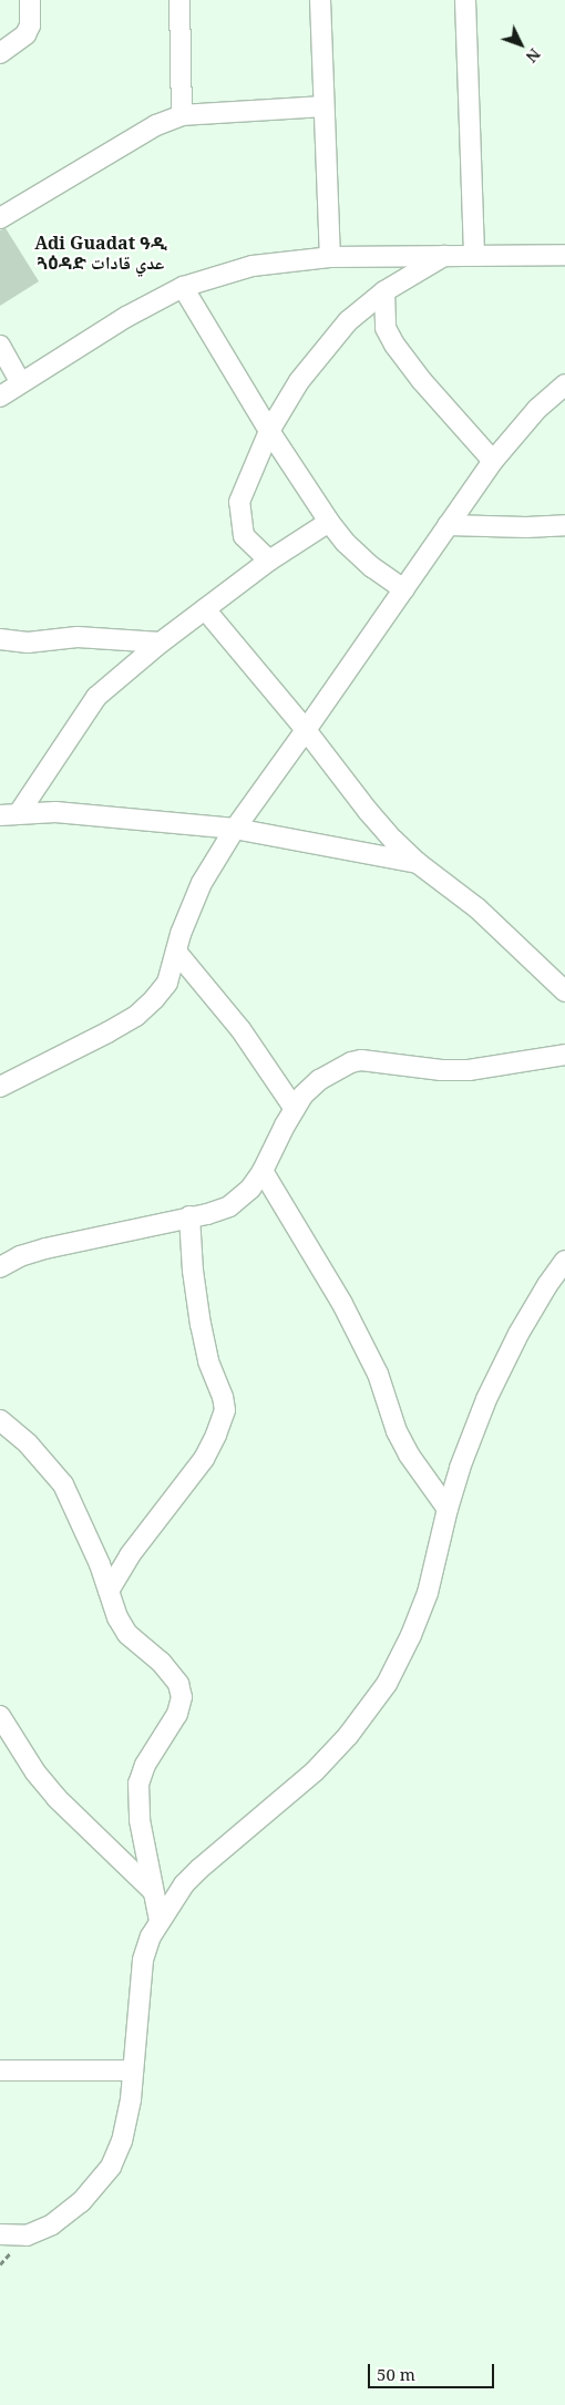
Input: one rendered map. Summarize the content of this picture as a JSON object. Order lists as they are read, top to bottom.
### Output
{
  "districts": ["Adi Guadat ዓዲ ጓዕዳድ عدي قادات"],
  "scale_bar": "50 m",
  "north": "bottom right"
}
